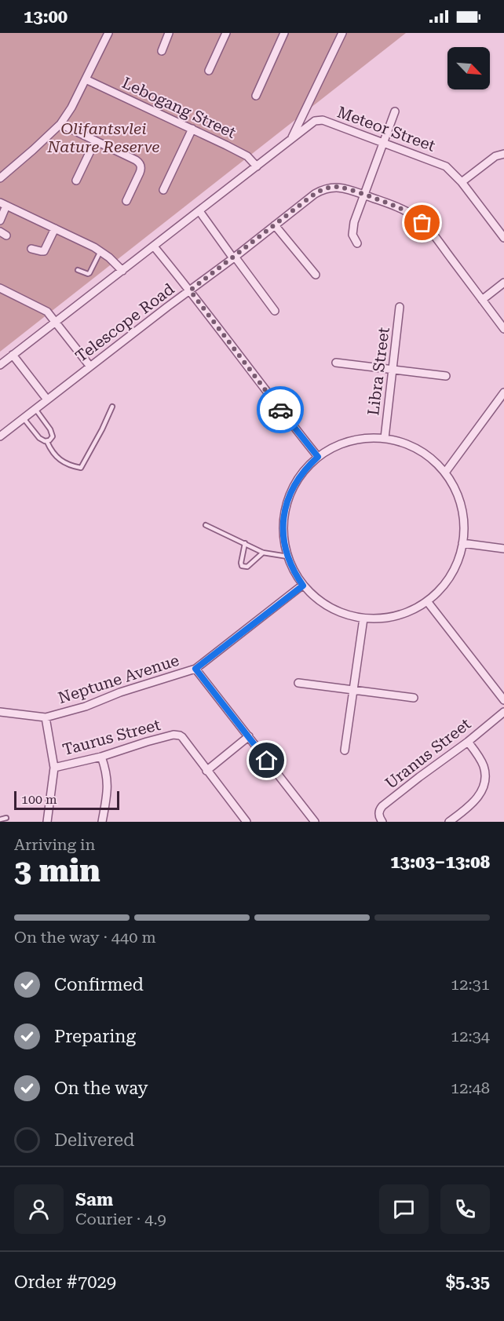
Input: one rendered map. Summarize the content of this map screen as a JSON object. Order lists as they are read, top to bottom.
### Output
{
  "streets": {
    "street": [
      "Lebogang Street",
      "Meteor Street",
      "Telescope Road",
      "Libra Street",
      "Neptune Avenue",
      "Taurus Street",
      "Uranus Street"
    ]
  },
  "crossings": [
    ["Lebogang Street", "Meteor Street"]
  ],
  "parks": ["Olifantsvlei Nature Reserve"],
  "scale_bar": "100 m",
  "north": "bottom right",
  "page": {
    "status": "13:00",
    "scale": "100 m",
    "heading": ["3 min", "Arriving in", "13:03–13:08"],
    "panel": [
      "Sam",
      "Courier · 4.9",
      "Order #7029",
      "$5.35"
    ],
    "bar": "On the way · 440 m",
    "list": [
      ["Confirmed", "12:31"],
      ["Preparing", "12:34"],
      ["On the way", "12:48"],
      "Delivered"
    ]
  }
}
